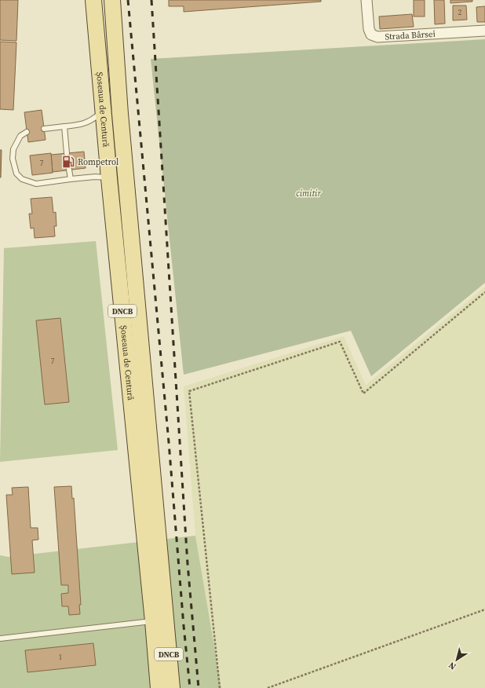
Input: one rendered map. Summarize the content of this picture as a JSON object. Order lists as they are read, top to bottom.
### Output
{
  "streets": {
    "main road": ["Șoseaua de Centură", "DNCB"],
    "street": ["Strada Bârsei"]
  },
  "parks": ["cimitir"],
  "places": {
    "fuel station": ["Rompetrol"]
  },
  "house_numbers": [
    "2",
    "7",
    "7",
    "1"
  ],
  "north": "bottom left"
}
